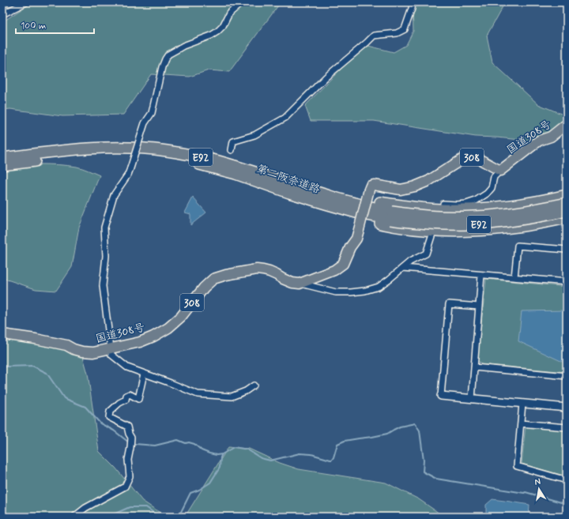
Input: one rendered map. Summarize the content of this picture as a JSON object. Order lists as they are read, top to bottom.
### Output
{
  "streets": {
    "highway": [
      "国道308号",
      "E92",
      "308",
      "第二阪奈道路"
    ]
  },
  "crossings": [
    ["国道308号", "308"]
  ],
  "scale_bar": "100 m",
  "north": "top"
}
